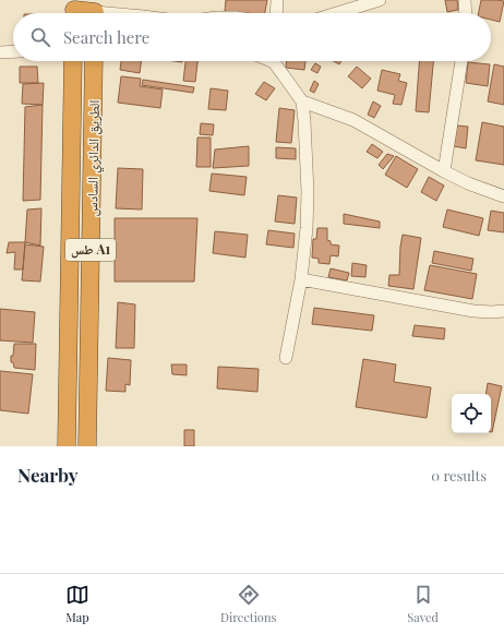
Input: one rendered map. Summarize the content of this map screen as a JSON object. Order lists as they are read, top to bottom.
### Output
{
  "streets": {
    "highway": ["الطريق الدائري السادس", "طس A1"]
  },
  "page": {
    "search": "Search here",
    "heading": ["Nearby", "0 results"],
    "nav": ["Map", "Directions", "Saved"]
  }
}
